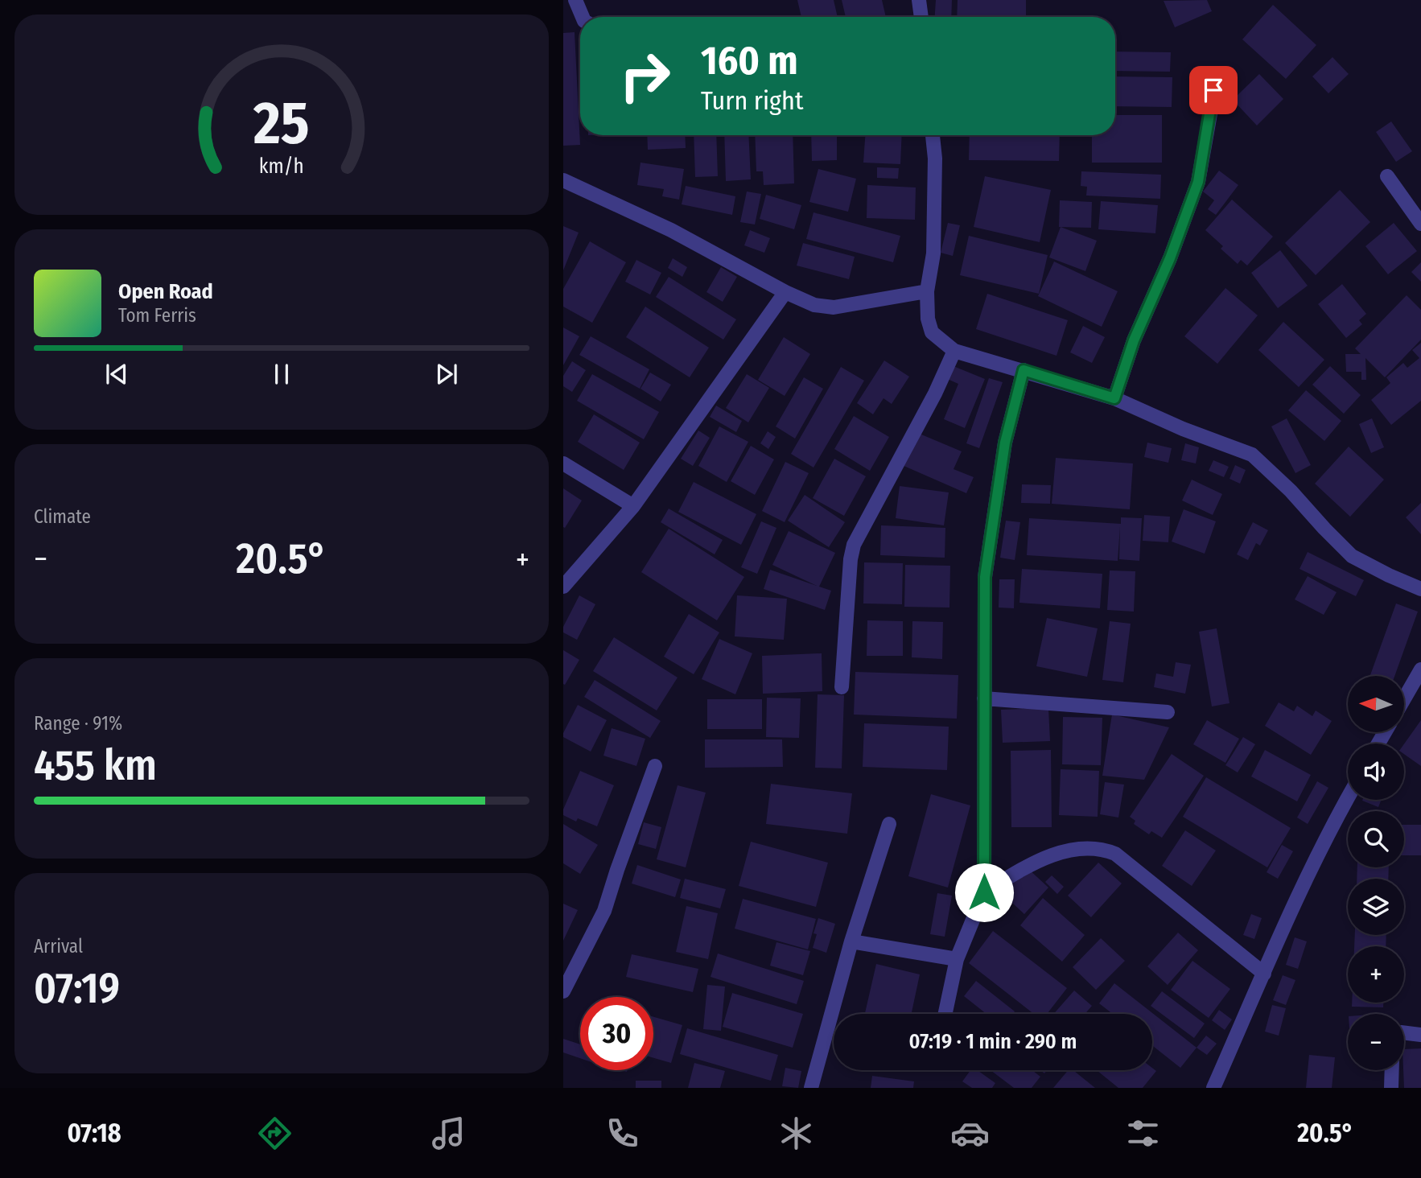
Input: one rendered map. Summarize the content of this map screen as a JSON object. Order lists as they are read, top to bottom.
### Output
{
  "north": "left",
  "page": {
    "turn": ["160 m", "Turn right"],
    "song": ["Open Road", "Tom Ferris"],
    "tile": [
      "Climate",
      ["Range · 91%", "455 km"],
      ["Arrival", "07:19"]
    ],
    "heat": ["−", "20.5°", "+"],
    "map_buttons": ["+", "−"],
    "limit": "30",
    "trip": "07:19 · 1 min · 290 m",
    "tabs": ["07:18", "20.5°"],
    "gauge": ["25", "km/h"]
  }
}
